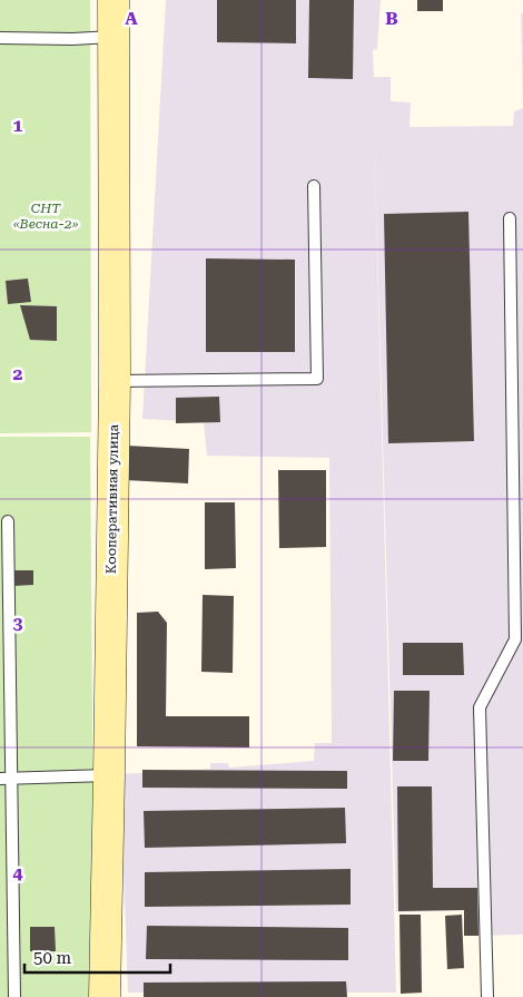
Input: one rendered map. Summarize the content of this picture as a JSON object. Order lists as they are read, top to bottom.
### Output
{
  "streets": {
    "main road": ["Кооперативная улица"]
  },
  "parks": ["СНТ «Весна-2»"],
  "scale_bar": "50 m",
  "grid": {
    "columns": ["A", "B"],
    "rows": [
      "1",
      "2",
      "3",
      "4"
    ]
  }
}
